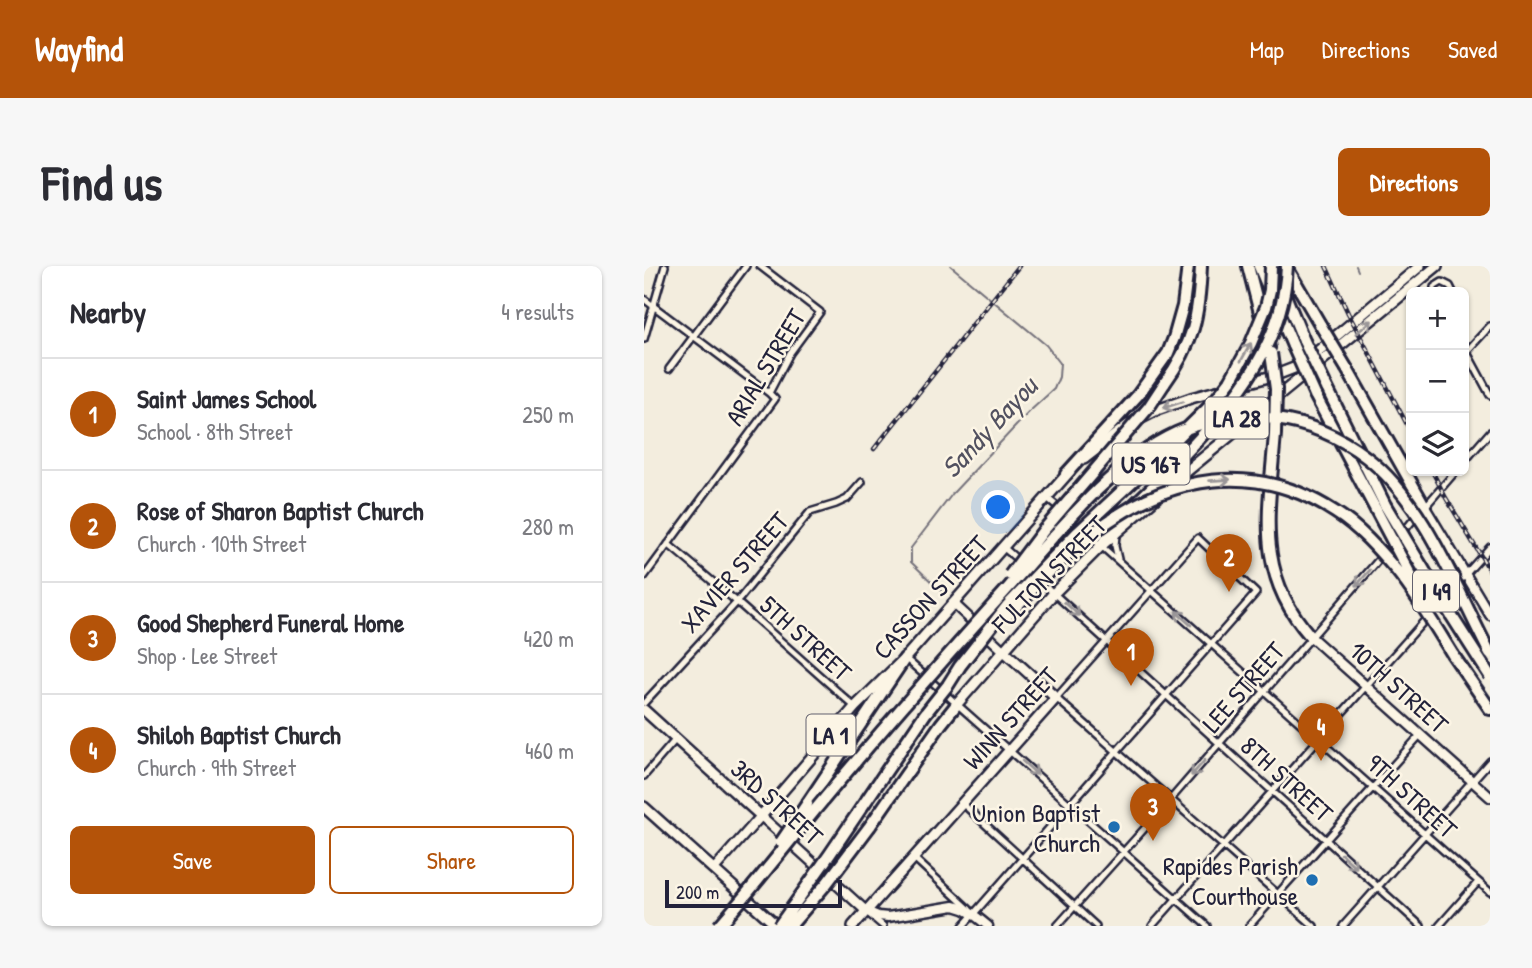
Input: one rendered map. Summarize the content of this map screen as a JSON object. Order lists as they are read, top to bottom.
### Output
{
  "streets": {
    "highway": ["LA 28", "US 167", "I 49"],
    "main road": [
      "FULTON STREET",
      "CASSON STREET",
      "10TH STREET",
      "WINN STREET",
      "LA 1",
      "3RD STREET"
    ],
    "street": [
      "ARIAL STREET",
      "XAVIER STREET",
      "5TH STREET",
      "LEE STREET",
      "8TH STREET",
      "9TH STREET"
    ]
  },
  "crossings": [
    ["ARIAL STREET", "5TH STREET"],
    ["LA 28", "US 167"],
    ["US 167", "I 49"],
    ["XAVIER STREET", "5TH STREET"],
    ["FULTON STREET", "8TH STREET"],
    ["FULTON STREET", "9TH STREET"],
    ["CASSON STREET", "5TH STREET"],
    ["CASSON STREET", "8TH STREET"],
    ["CASSON STREET", "9TH STREET"],
    ["CASSON STREET", "3RD STREET"],
    ["LEE STREET", "10TH STREET"],
    ["LEE STREET", "8TH STREET"],
    ["LEE STREET", "9TH STREET"],
    ["WINN STREET", "8TH STREET"],
    ["WINN STREET", "9TH STREET"],
    ["WINN STREET", "3RD STREET"]
  ],
  "one_way": ["FULTON STREET", "CASSON STREET", "LEE STREET"],
  "water": ["Sandy Bayou"],
  "places": ["Union Baptist Church", "Rapides Parish Courthouse"],
  "scale_bar": "200 m",
  "page": {
    "header": "Wayfind",
    "nav": ["Map", "Directions", "Saved"],
    "buttons": [
      "Directions",
      ["Save", "Share"]
    ],
    "title": "Find us",
    "heading": ["Nearby", "4 results"],
    "map_buttons": ["+", "−"],
    "list": [
      {
        "mark": "1",
        "name": "Saint James School",
        "note": "School · 8th Street",
        "value": "250 m"
      },
      {
        "mark": "2",
        "name": "Rose of Sharon Baptist Church",
        "note": "Church · 10th Street",
        "value": "280 m"
      },
      {
        "mark": "3",
        "name": "Good Shepherd Funeral Home",
        "note": "Shop · Lee Street",
        "value": "420 m"
      },
      {
        "mark": "4",
        "name": "Shiloh Baptist Church",
        "note": "Church · 9th Street",
        "value": "460 m"
      }
    ],
    "pins": [
      "2",
      "1",
      "4",
      "3"
    ],
    "scale": "200 m"
  }
}
